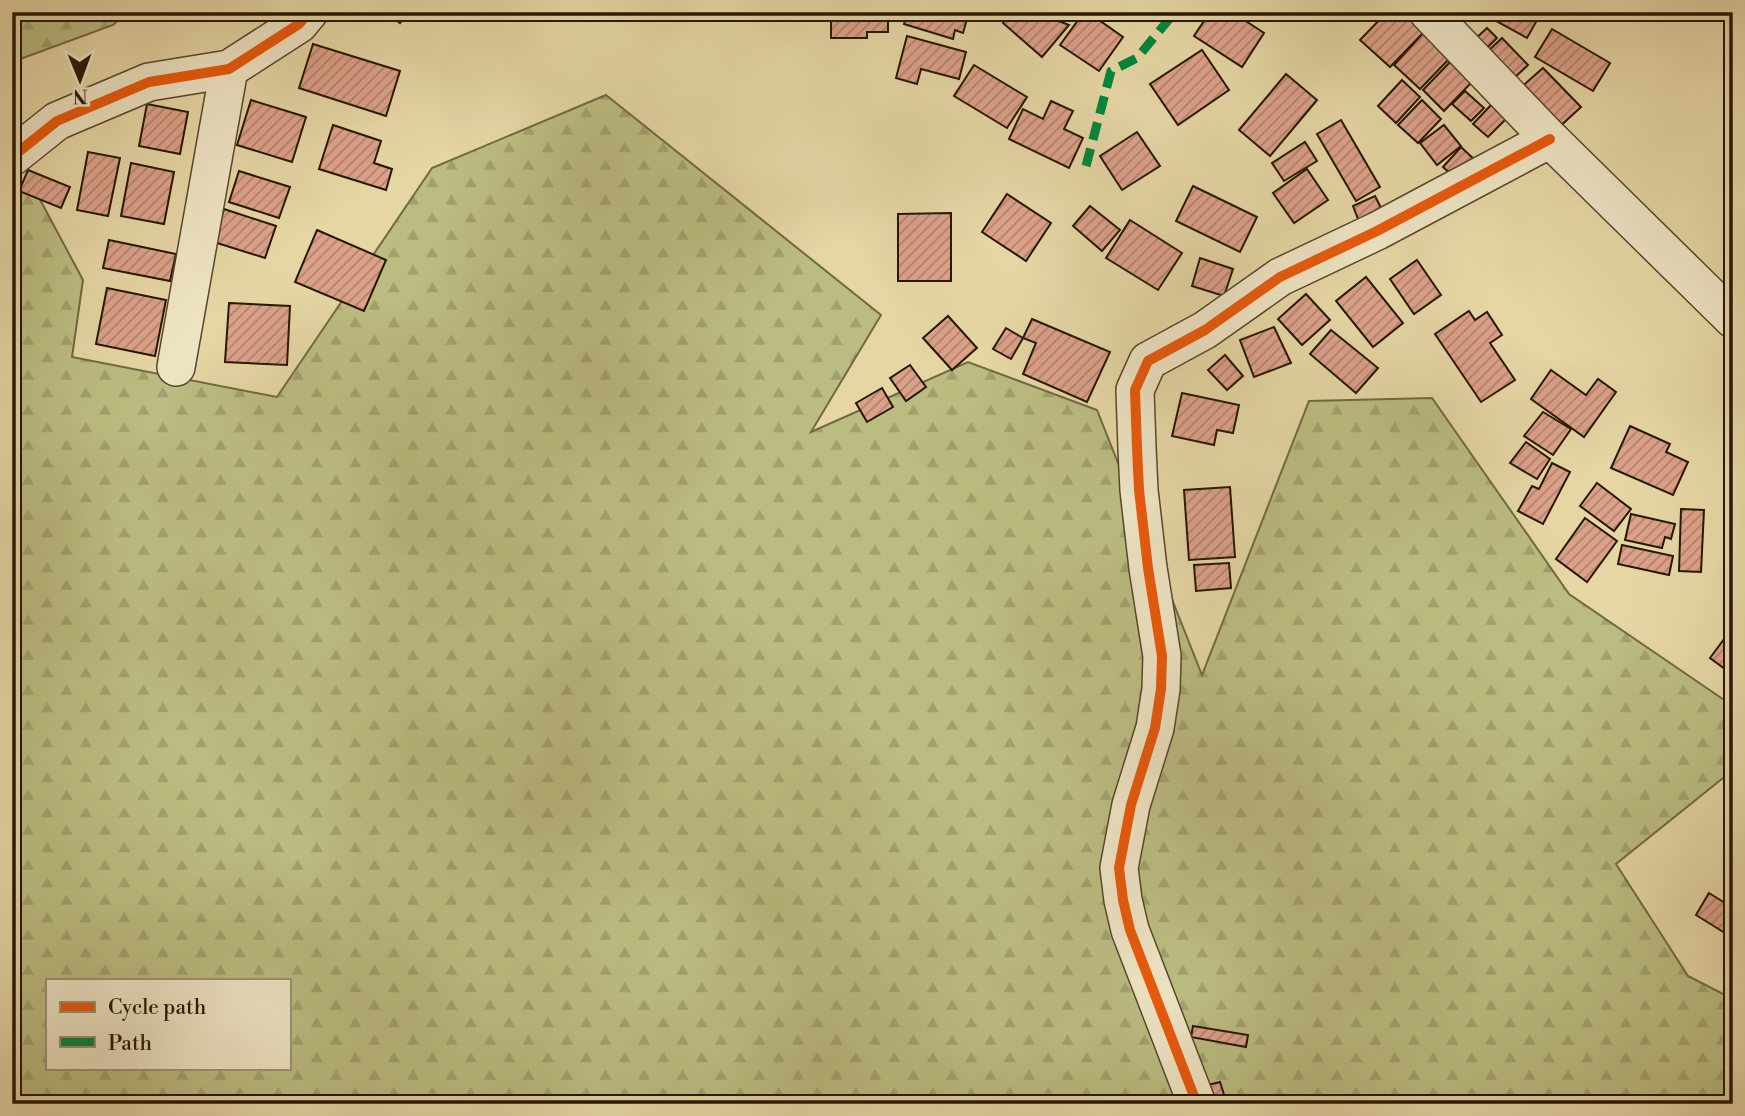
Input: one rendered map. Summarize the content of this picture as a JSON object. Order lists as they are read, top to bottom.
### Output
{
  "legend": ["Cycle path", "Path"],
  "north": "bottom"
}
